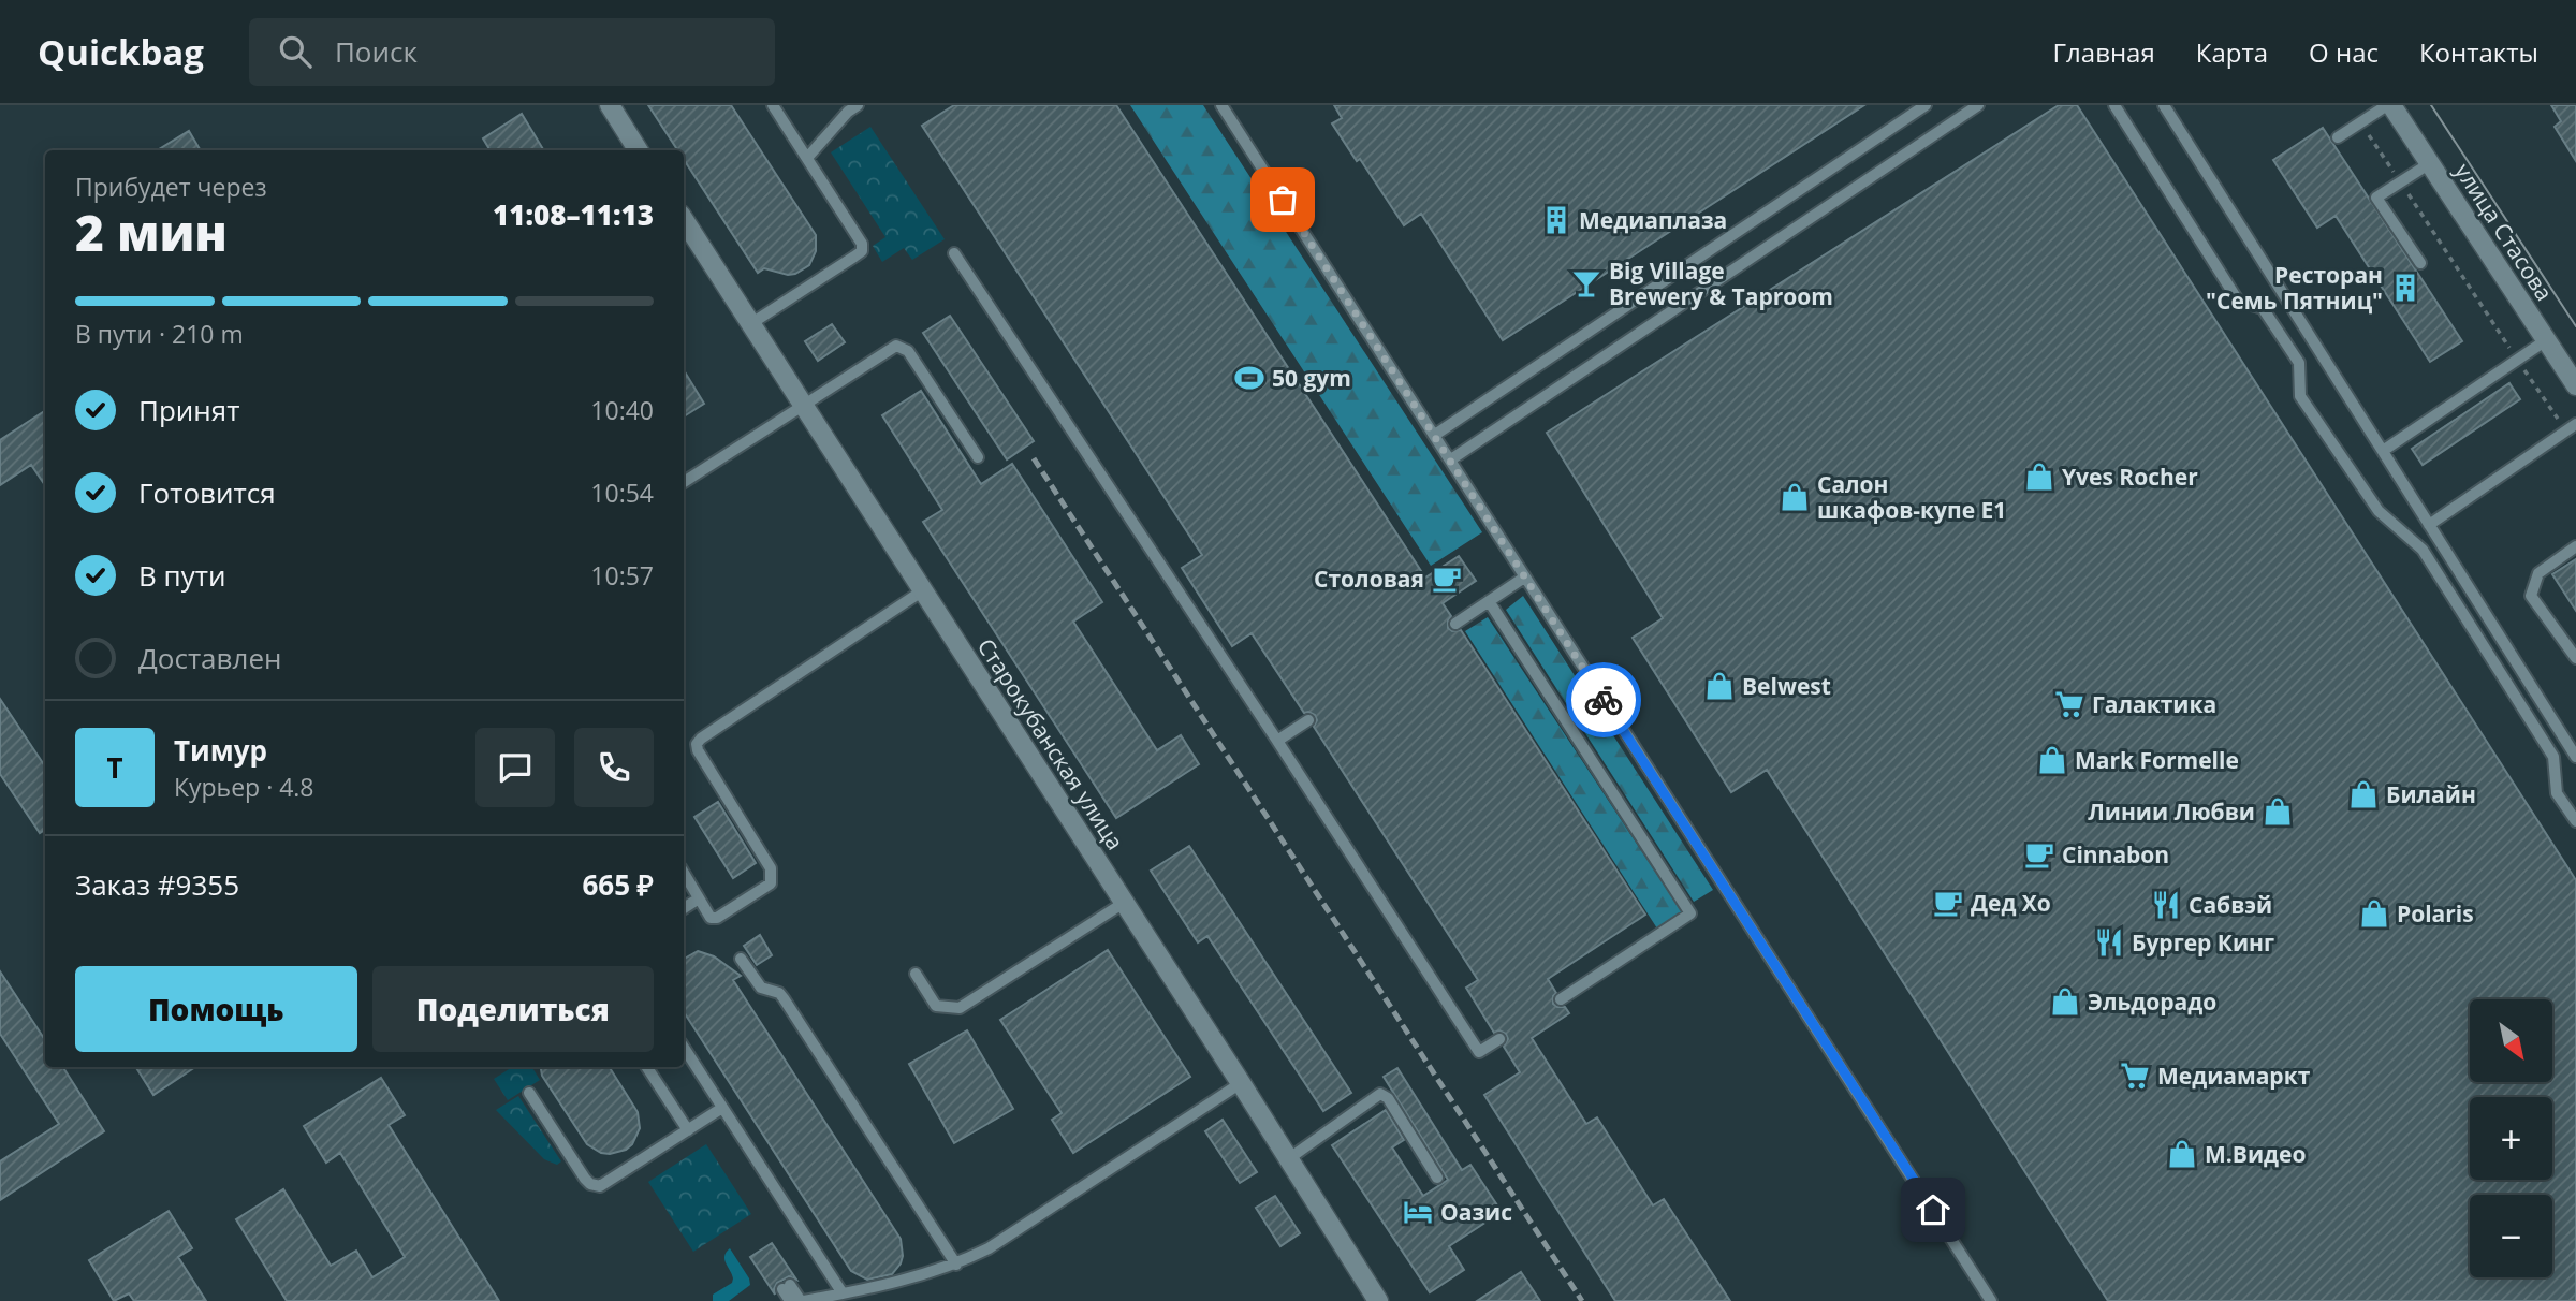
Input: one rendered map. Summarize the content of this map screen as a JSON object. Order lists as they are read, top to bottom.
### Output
{
  "streets": {
    "street": ["улица Стасова", "Старокубанская улица"]
  },
  "places": {
    "building": ["Медиаплаза", "Ресторан \"Семь Пятниц\""],
    "bar": ["Big Village Brewery & Taproom"],
    "sports": ["50 gym"],
    "shop": [
      "Yves Rocher",
      "Салон шкафов-купе Е1",
      "Belwest",
      "Mark Formelle",
      "Билайн",
      "Линии Любви",
      "Polaris",
      "Эльдорадо",
      "М.Видео"
    ],
    "cafe": ["Столовая", "Cinnabon", "Дед Хо"],
    "supermarket": ["Галактика", "Медиамаркт"],
    "restaurant": ["Сабвэй", "Бургер Кинг"],
    "hotel": ["Оазис"]
  },
  "north": "bottom right",
  "page": {
    "header": "Quickbag",
    "search": "Поиск",
    "nav": [
      "Главная",
      "Карта",
      "О нас",
      "Контакты"
    ],
    "heading": ["2 мин", "Прибудет через", "11:08–11:13"],
    "panel": [
      "Тимур",
      "Курьер · 4.8",
      "Заказ #9355",
      "665 ₽"
    ],
    "bar": "В пути · 210 m",
    "list": [
      ["Принят", "10:40"],
      ["Готовится", "10:54"],
      ["В пути", "10:57"],
      "Доставлен"
    ],
    "round": "Т",
    "buttons": ["Помощь", "Поделиться"],
    "map_buttons": ["+", "−"]
  }
}
